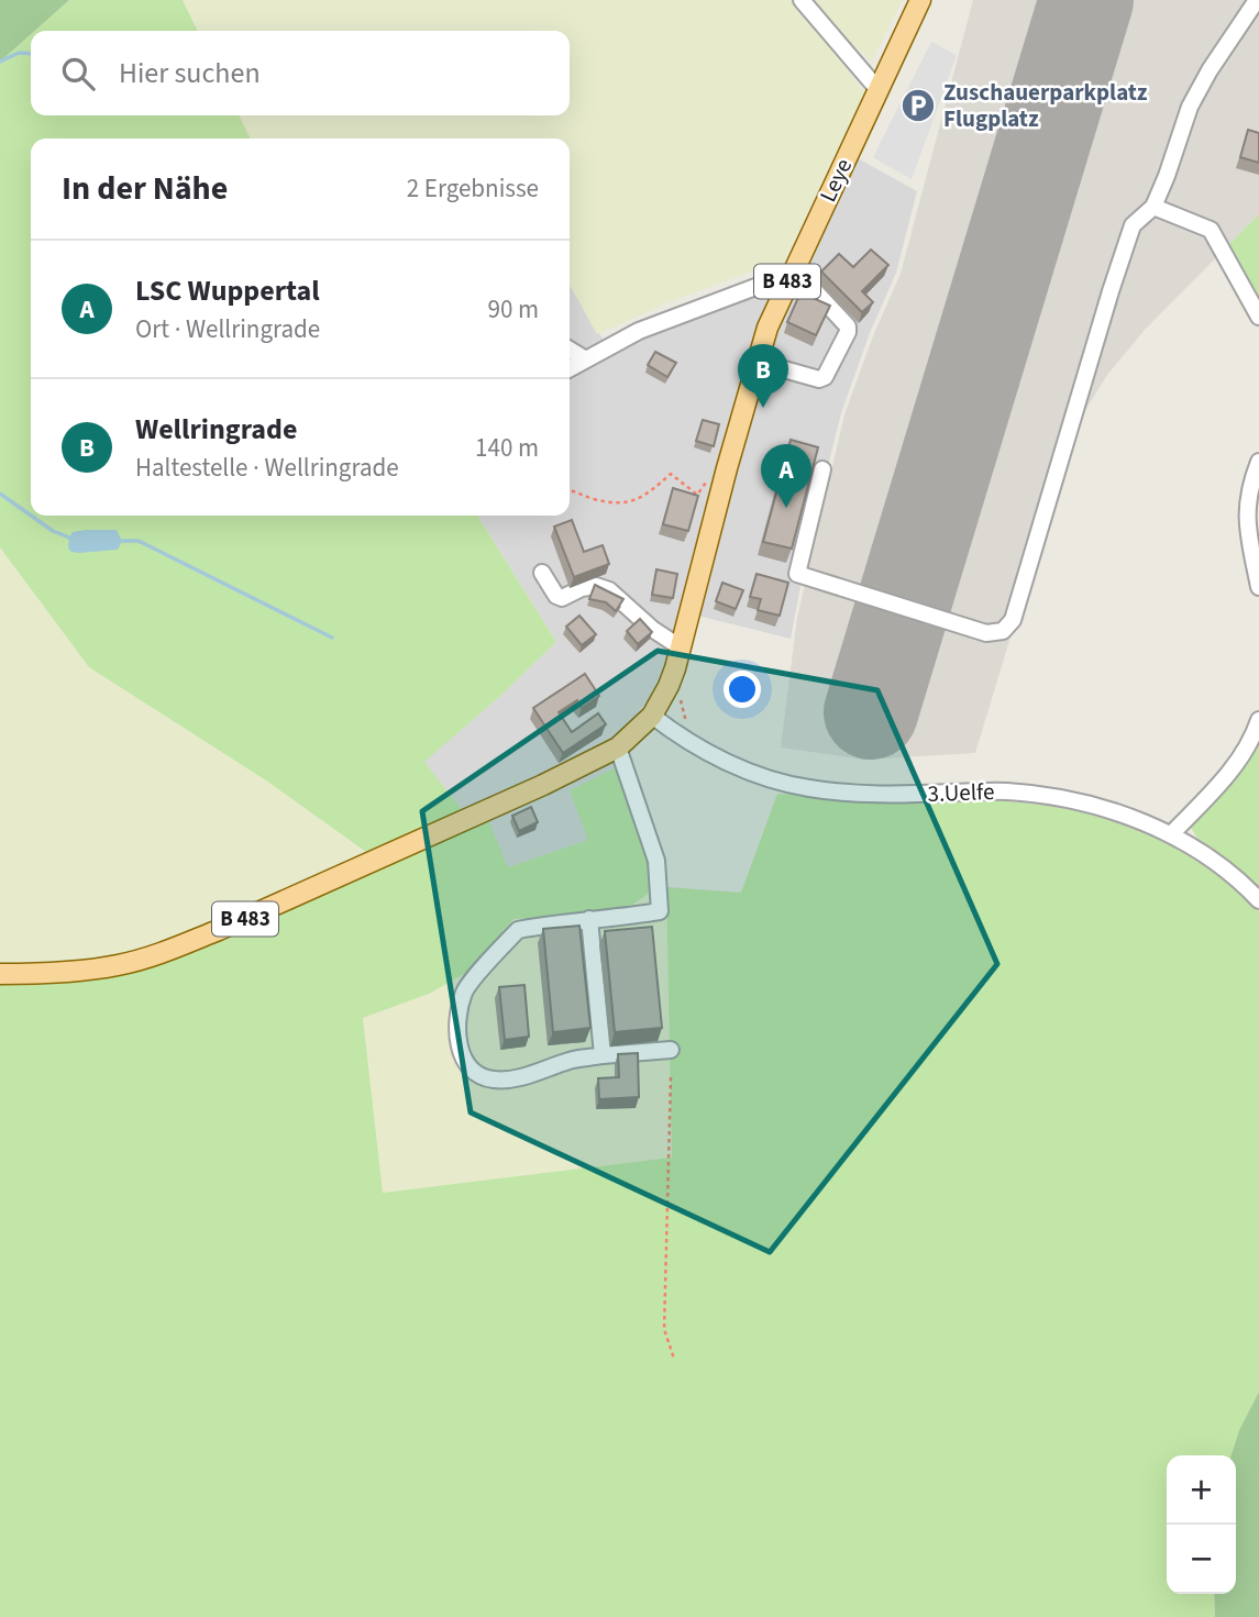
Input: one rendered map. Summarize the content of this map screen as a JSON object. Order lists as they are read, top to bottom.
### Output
{
  "streets": {
    "main road": ["Leye", "B 483"],
    "street": ["3.Uelfe"]
  },
  "crossings": [
    ["Leye", "B 483"],
    ["B 483", "3.Uelfe"]
  ],
  "places": {
    "parking": ["Zuschauerparkplatz Flugplatz"]
  },
  "page": {
    "search": "Hier suchen",
    "heading": ["In der Nähe", "2 Ergebnisse"],
    "list": [
      {
        "mark": "A",
        "name": "LSC Wuppertal",
        "note": "Ort · Wellringrade",
        "value": "90 m"
      },
      {
        "mark": "B",
        "name": "Wellringrade",
        "note": "Haltestelle · Wellringrade",
        "value": "140 m"
      }
    ],
    "pins": ["B", "A"],
    "map_buttons": ["+", "−"]
  }
}
